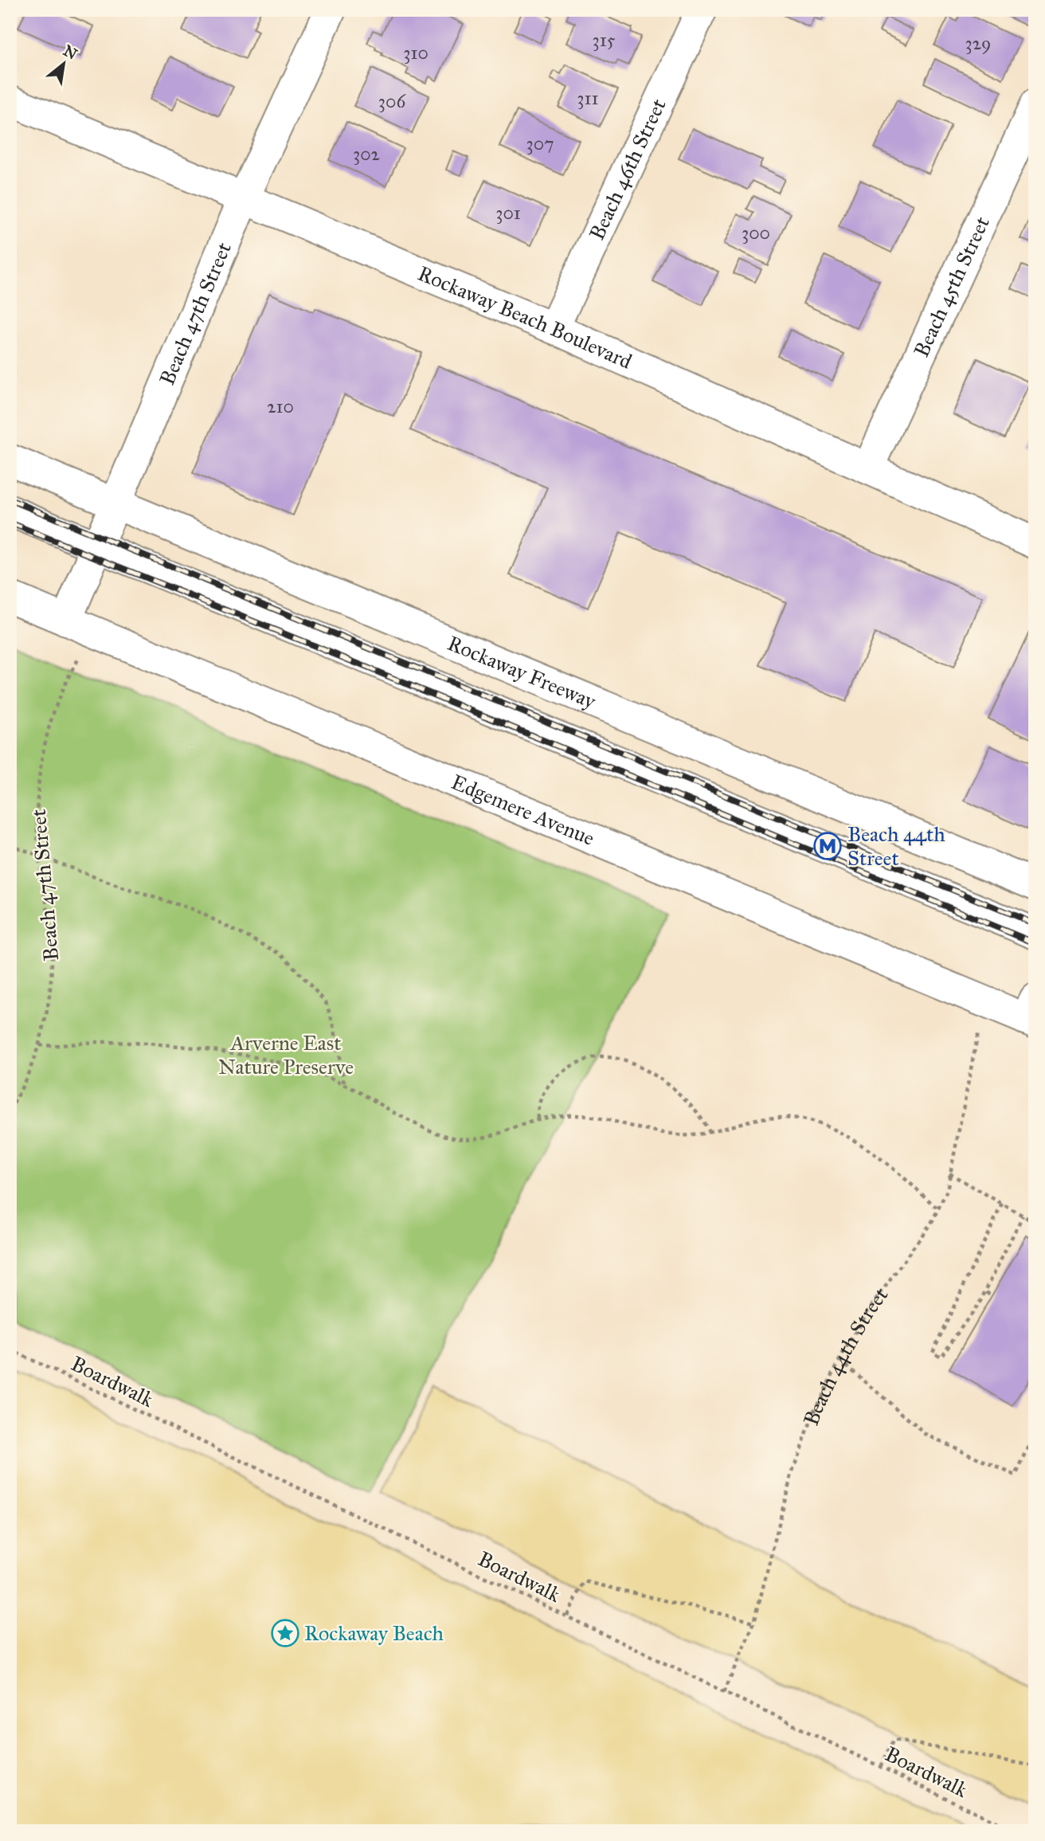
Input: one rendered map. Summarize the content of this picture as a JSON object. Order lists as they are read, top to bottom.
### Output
{
  "streets": {
    "street": [
      "Beach 46th Street",
      "Beach 45th Street",
      "Beach 47th Street",
      "Rockaway Beach Boulevard",
      "Rockaway Freeway",
      "Edgemere Avenue"
    ],
    "path": ["Beach 44th Street", "Boardwalk"]
  },
  "crossings": [
    ["Beach 46th Street", "Rockaway Beach Boulevard"],
    ["Beach 45th Street", "Rockaway Beach Boulevard"],
    ["Beach 47th Street", "Rockaway Beach Boulevard"],
    ["Beach 47th Street", "Rockaway Freeway"],
    ["Beach 47th Street", "Edgemere Avenue"],
    ["Beach 44th Street", "Boardwalk"]
  ],
  "parks": ["Arverne East Nature Preserve"],
  "places": {
    "metro station": ["Beach 44th Street"],
    "place": ["Rockaway Beach"]
  },
  "house_numbers": [
    "315",
    "329",
    "310",
    "311",
    "306",
    "307",
    "302",
    "301",
    "300",
    "210"
  ],
  "north": "top right"
}
